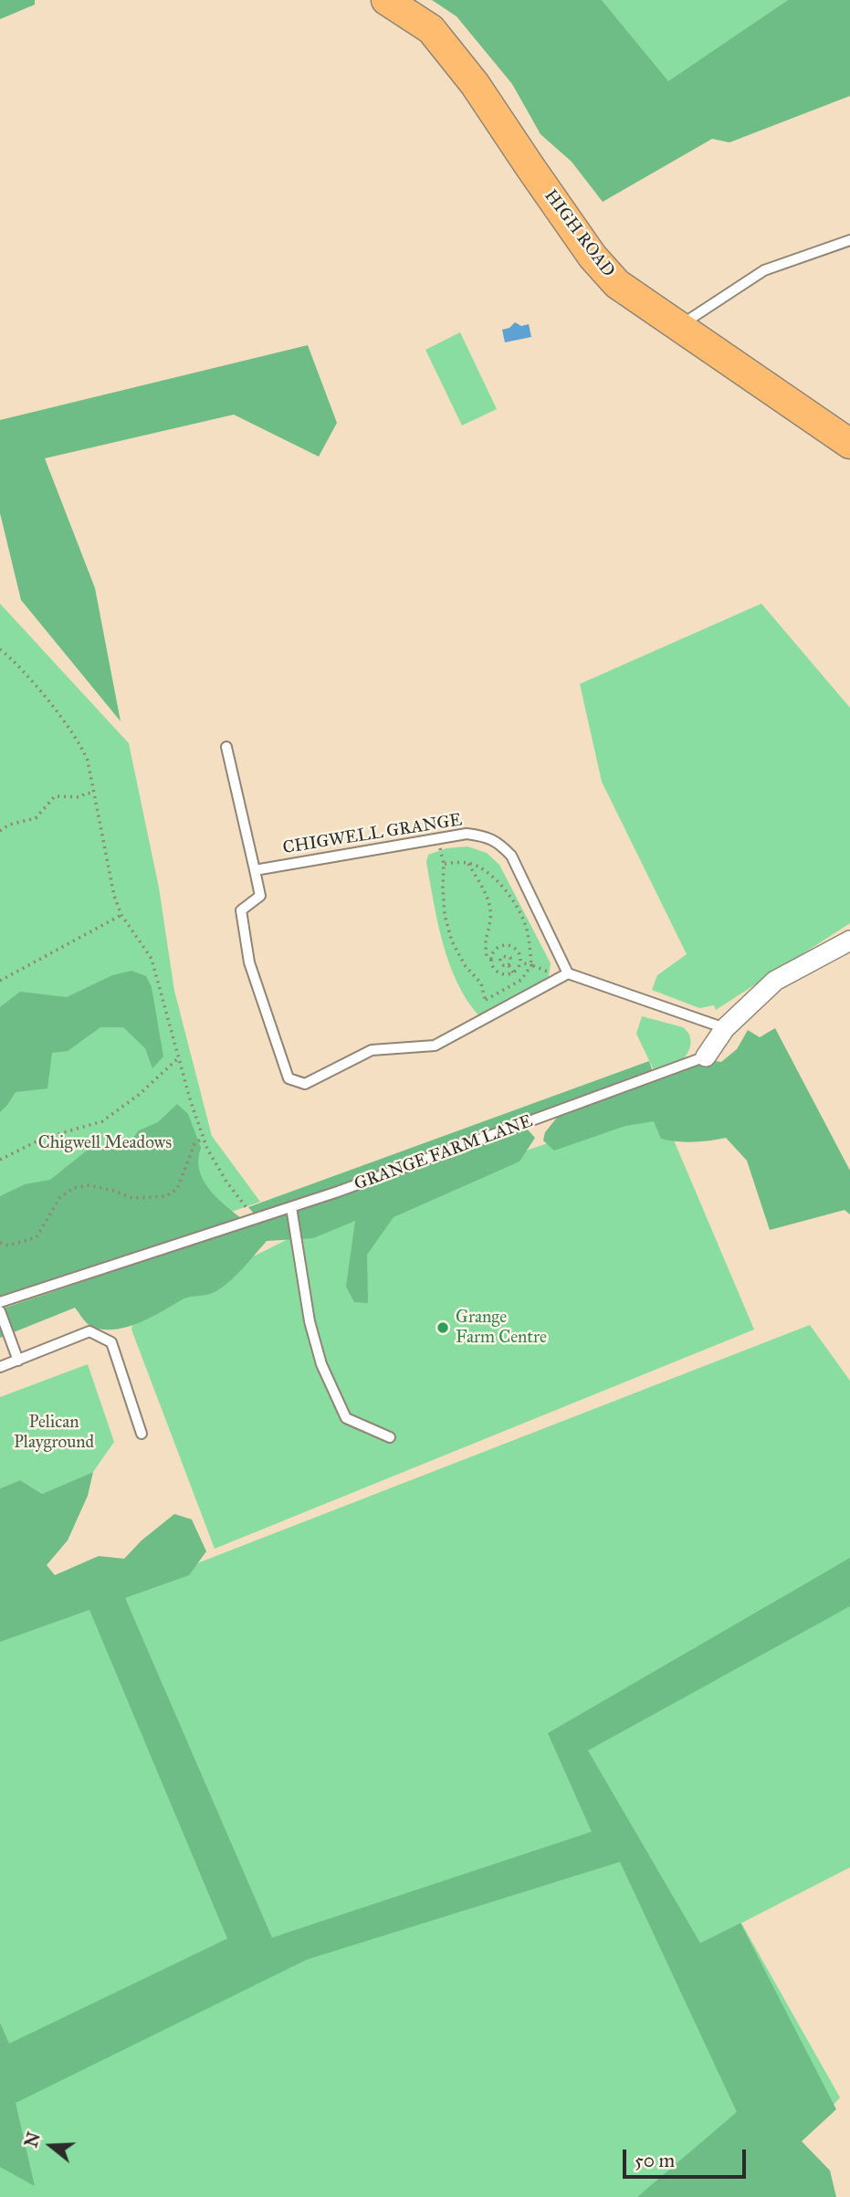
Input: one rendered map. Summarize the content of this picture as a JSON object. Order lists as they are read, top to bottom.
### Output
{
  "streets": {
    "main road": ["HIGH ROAD"],
    "street": ["GRANGE FARM LANE"],
    "lane": ["CHIGWELL GRANGE"]
  },
  "parks": ["Chigwell Meadows", "Pelican Playground"],
  "places": ["Grange Farm Centre"],
  "scale_bar": "50 m",
  "north": "left"
}
